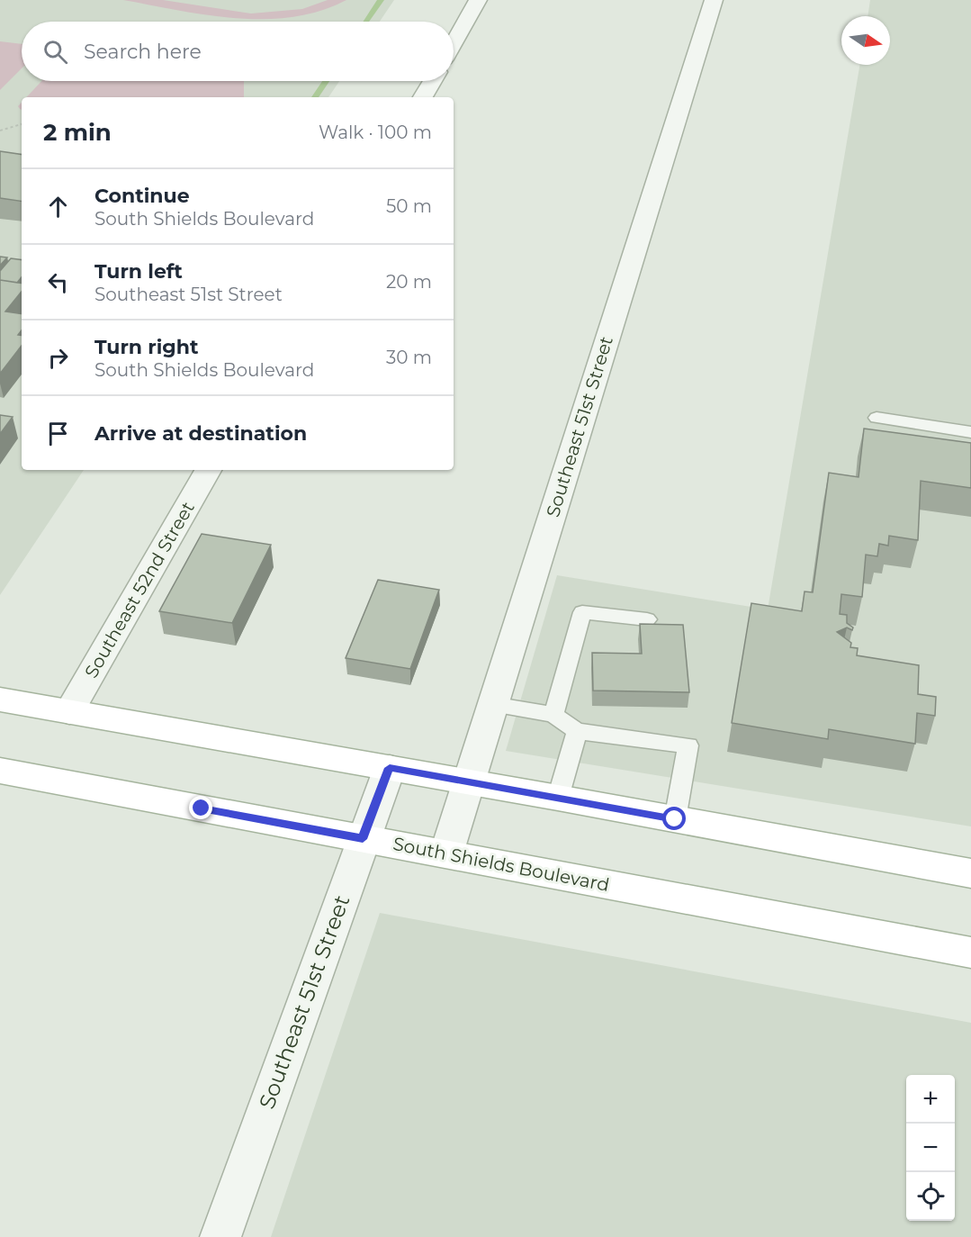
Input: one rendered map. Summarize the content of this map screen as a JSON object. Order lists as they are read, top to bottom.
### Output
{
  "streets": {
    "main road": ["South Shields Boulevard"],
    "street": ["Southeast 51st Street", "Southeast 52nd Street"]
  },
  "crossings": [
    ["Southeast 51st Street", "South Shields Boulevard"]
  ],
  "north": "right",
  "page": {
    "search": "Search here",
    "heading": ["2 min", "Walk · 100 m"],
    "list": [
      ["Continue", "South Shields Boulevard", "50 m"],
      ["Turn left", "Southeast 51st Street", "20 m"],
      ["Turn right", "South Shields Boulevard", "30 m"],
      "Arrive at destination"
    ],
    "map_buttons": ["+", "−"]
  }
}
